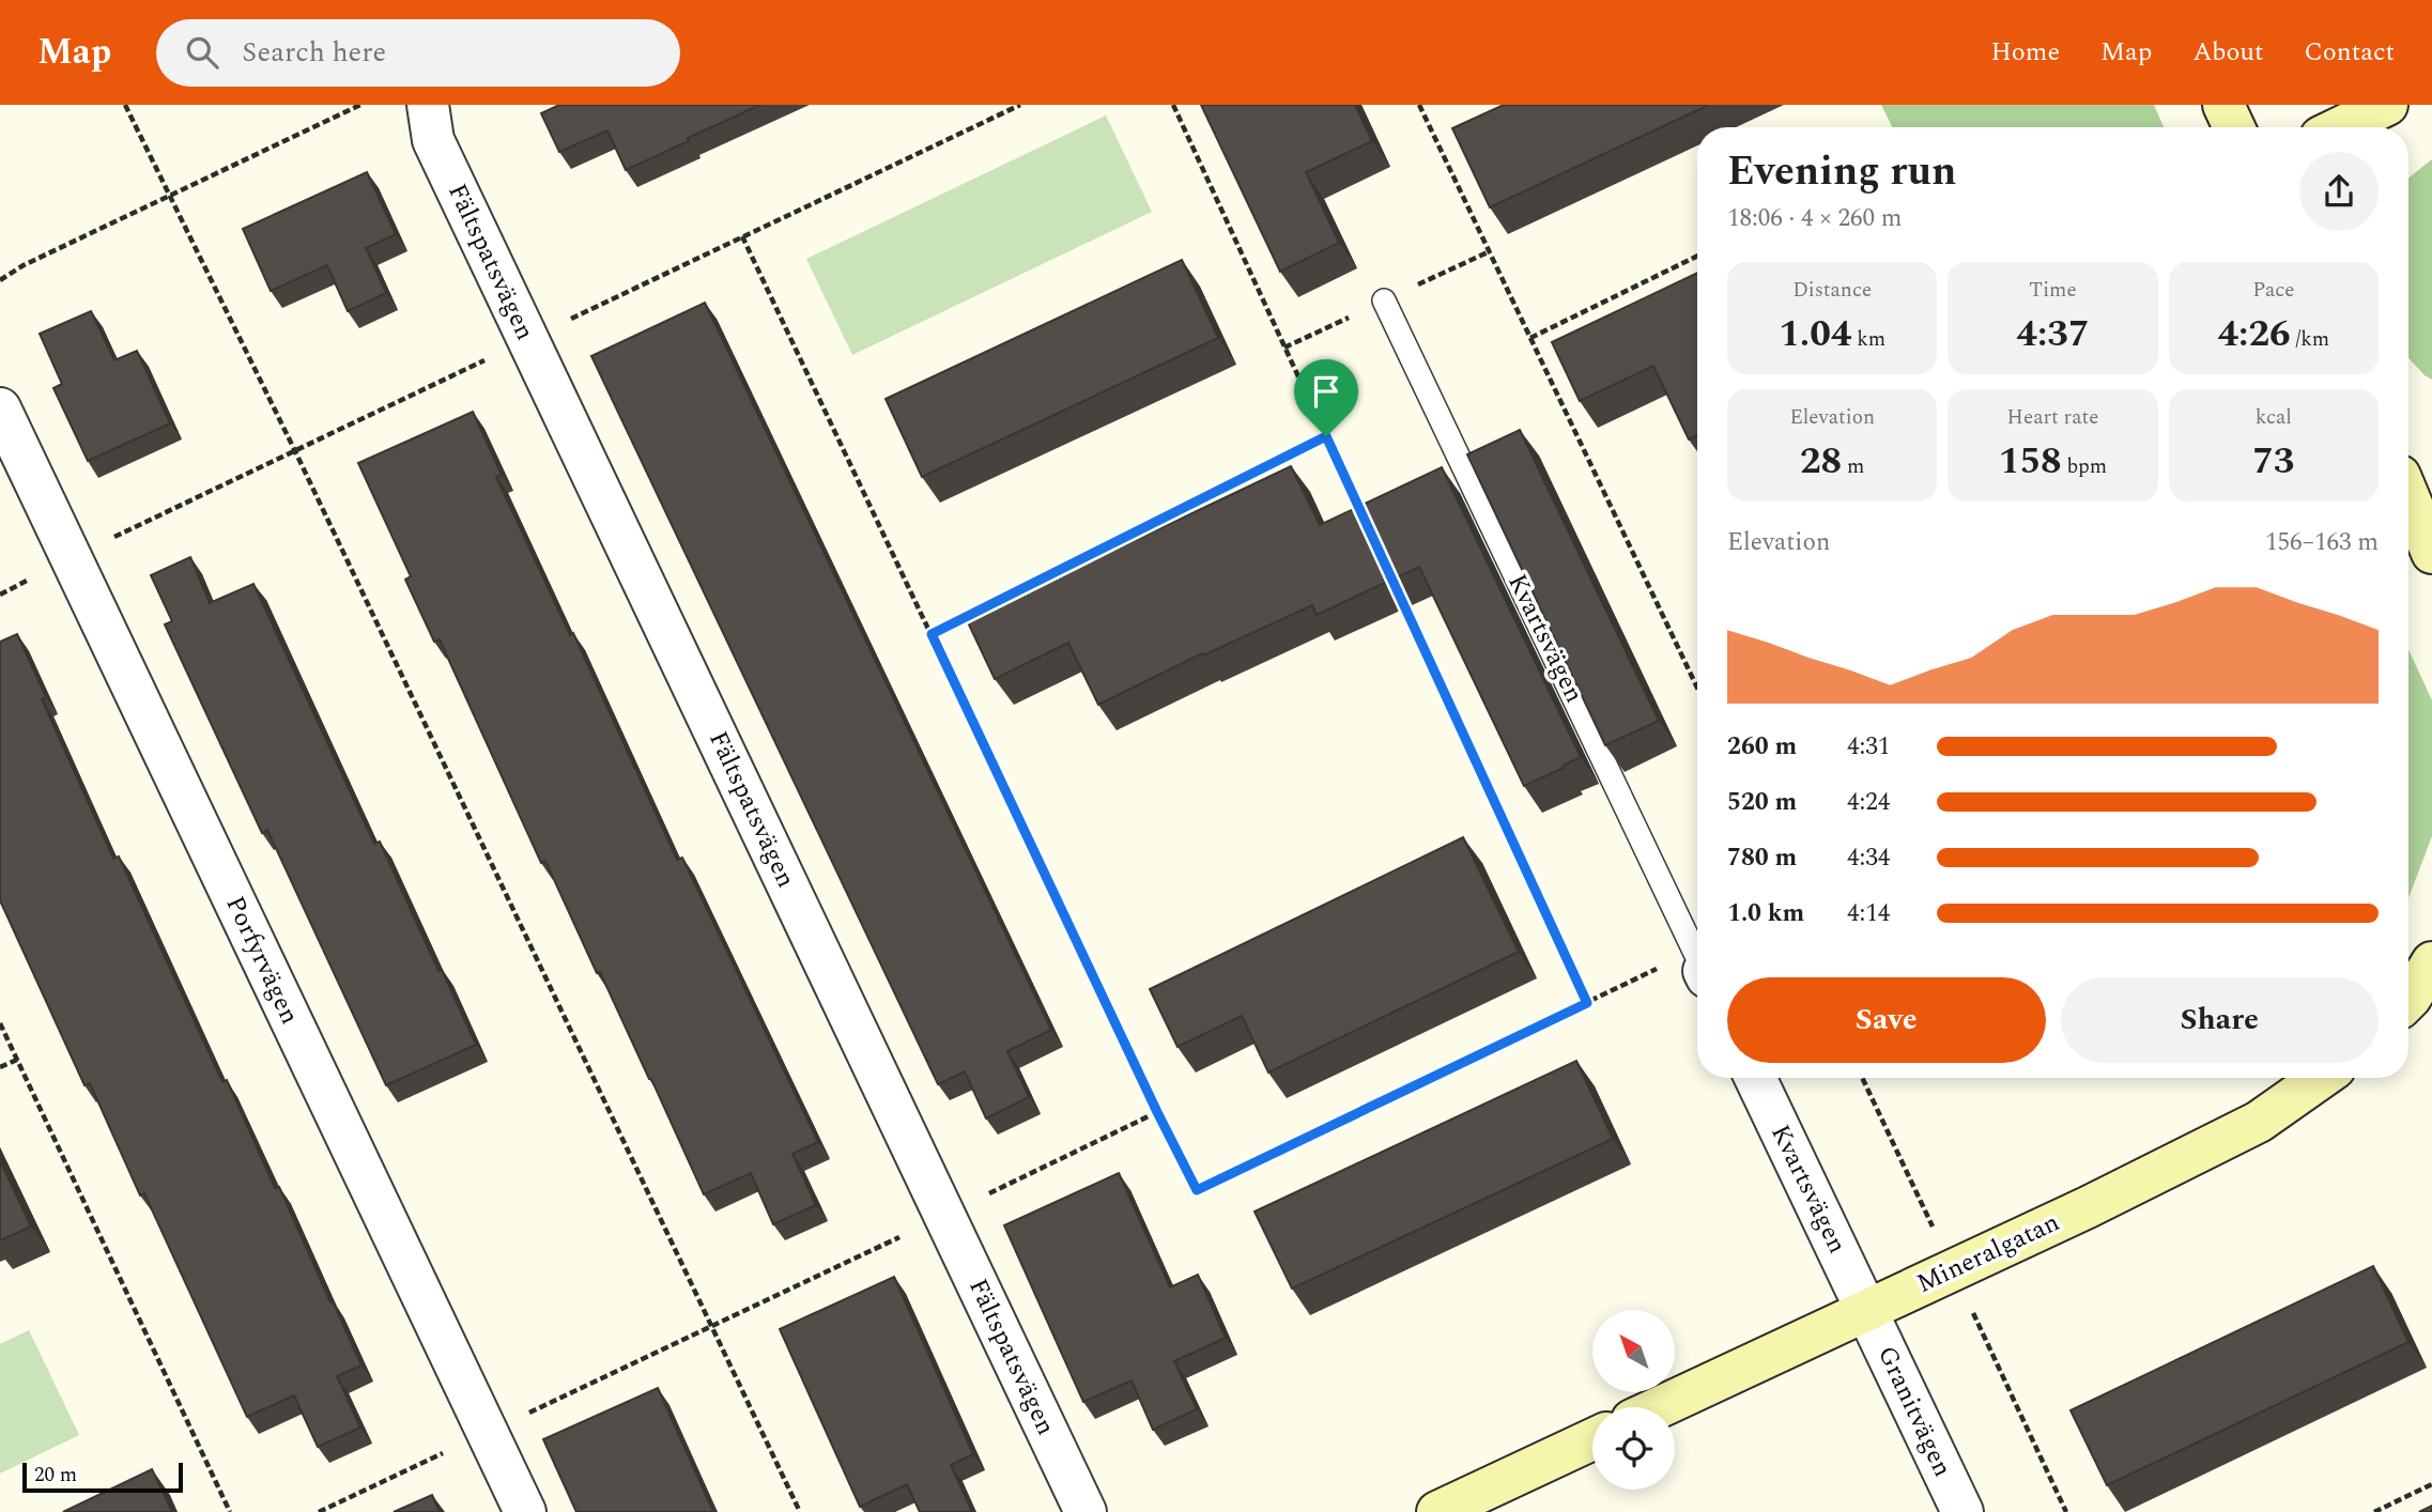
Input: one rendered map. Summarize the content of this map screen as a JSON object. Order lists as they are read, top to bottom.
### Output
{
  "streets": {
    "street": [
      "Fältspatsvägen",
      "Kvartsvägen",
      "Porfyrvägen",
      "Mineralgatan",
      "Granitvägen"
    ]
  },
  "crossings": [
    ["Kvartsvägen", "Mineralgatan"],
    ["Kvartsvägen", "Granitvägen"],
    ["Mineralgatan", "Granitvägen"]
  ],
  "scale_bar": "20 m",
  "north": "top left",
  "page": {
    "header": "Map",
    "search": "Search here",
    "nav": [
      "Home",
      "Map",
      "About",
      "Contact"
    ],
    "heading": ["Evening run", "18:06 · 4 × 260 m"],
    "stats": [
      ["Distance", "1.04 km"],
      ["Time", "4:37"],
      ["Pace", "4:26 /km"],
      ["Elevation", "28 m"],
      ["Heart rate", "158 bpm"],
      ["kcal", "73"]
    ],
    "chart": ["Elevation", "156–163 m"],
    "list": [
      {
        "name": "260 m",
        "note": "4:31"
      },
      {
        "name": "520 m",
        "note": "4:24"
      },
      {
        "name": "780 m",
        "note": "4:34"
      },
      {
        "name": "1.0 km",
        "note": "4:14"
      }
    ],
    "buttons": ["Save", "Share"],
    "scale": "20 m"
  }
}
